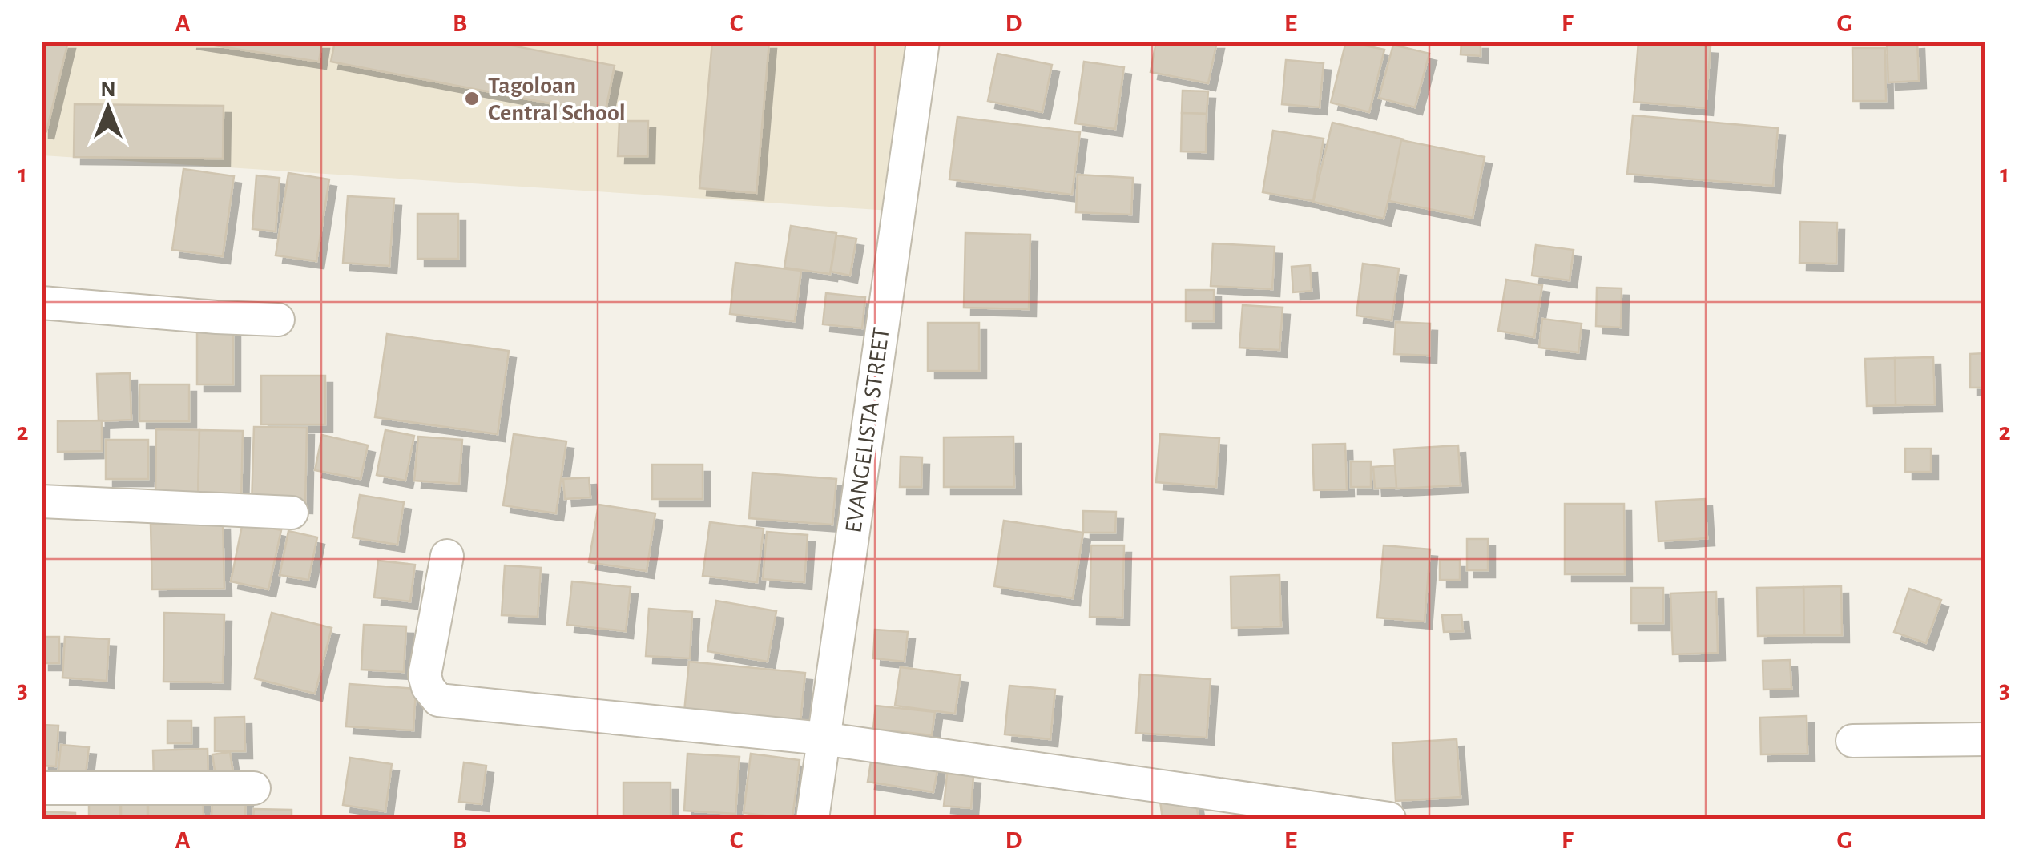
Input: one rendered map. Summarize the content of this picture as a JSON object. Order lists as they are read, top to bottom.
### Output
{
  "streets": {
    "street": ["EVANGELISTA STREET"]
  },
  "places": ["Tagoloan Central School"],
  "north": "top",
  "grid": {
    "columns": [
      "A",
      "B",
      "C",
      "D",
      "E",
      "F",
      "G"
    ],
    "rows": ["1", "2", "3"]
  }
}
